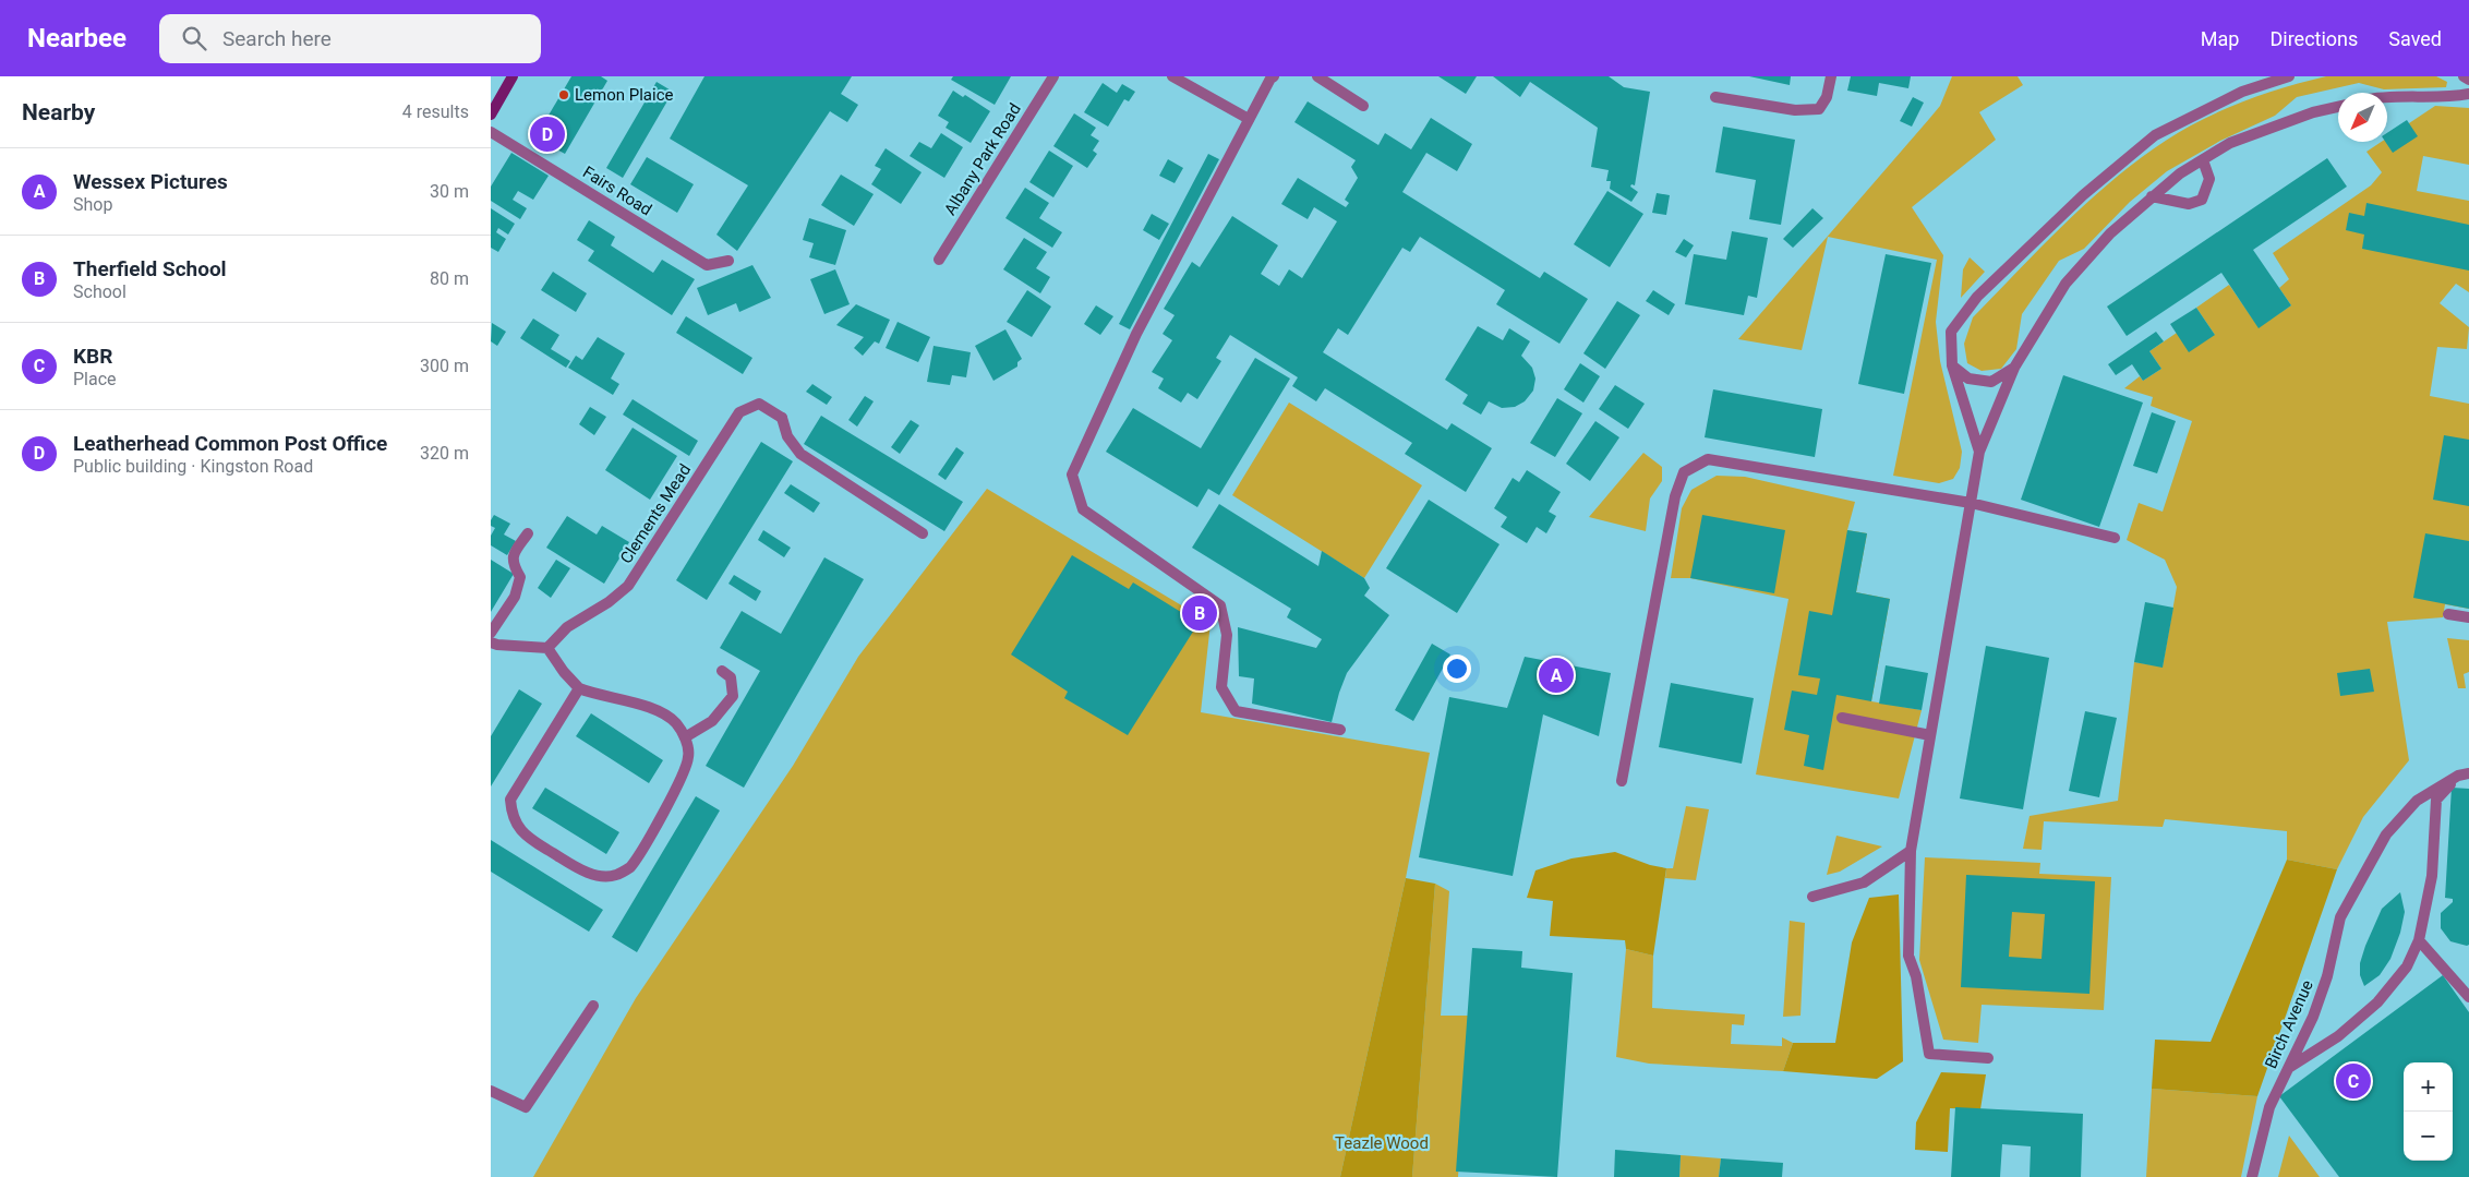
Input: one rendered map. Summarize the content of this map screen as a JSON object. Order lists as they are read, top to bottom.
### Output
{
  "streets": {
    "street": [
      "Albany Park Road",
      "Fairs Road",
      "Clements Mead",
      "Birch Avenue"
    ]
  },
  "parks": ["Teazle Wood"],
  "places": ["Lemon Plaice"],
  "north": "bottom left",
  "page": {
    "header": "Nearbee",
    "search": "Search here",
    "nav": ["Map", "Directions", "Saved"],
    "heading": ["Nearby", "4 results"],
    "pins": [
      "D",
      "B",
      "A",
      "C"
    ],
    "list": [
      {
        "mark": "A",
        "name": "Wessex Pictures",
        "note": "Shop",
        "value": "30 m"
      },
      {
        "mark": "B",
        "name": "Therfield School",
        "note": "School",
        "value": "80 m"
      },
      {
        "mark": "C",
        "name": "KBR",
        "note": "Place",
        "value": "300 m"
      },
      {
        "mark": "D",
        "name": "Leatherhead Common Post Office",
        "note": "Public building · Kingston Road",
        "value": "320 m"
      }
    ],
    "map_buttons": ["+", "−"]
  }
}
